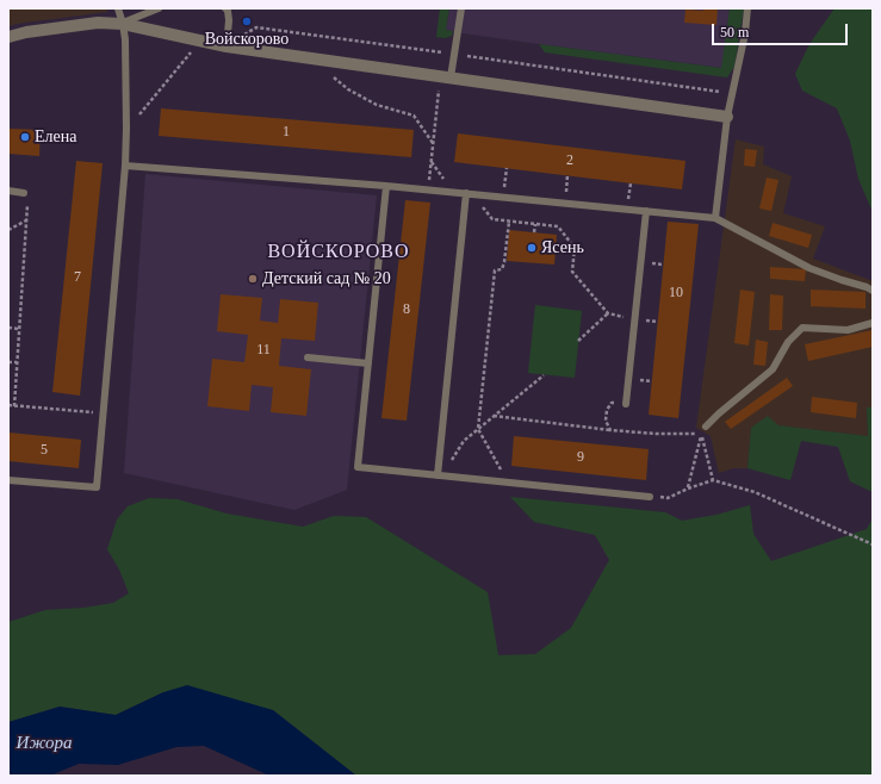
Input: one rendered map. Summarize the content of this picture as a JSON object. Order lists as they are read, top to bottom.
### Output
{
  "districts": ["ВОЙСКОРОВО"],
  "water": ["Ижора"],
  "places": [
    "Войскорово",
    "Елена",
    "Ясень",
    "Детский сад № 20"
  ],
  "house_numbers": [
    "1",
    "2",
    "7",
    "10",
    "8",
    "11",
    "5",
    "9"
  ],
  "scale_bar": "50 m"
}
